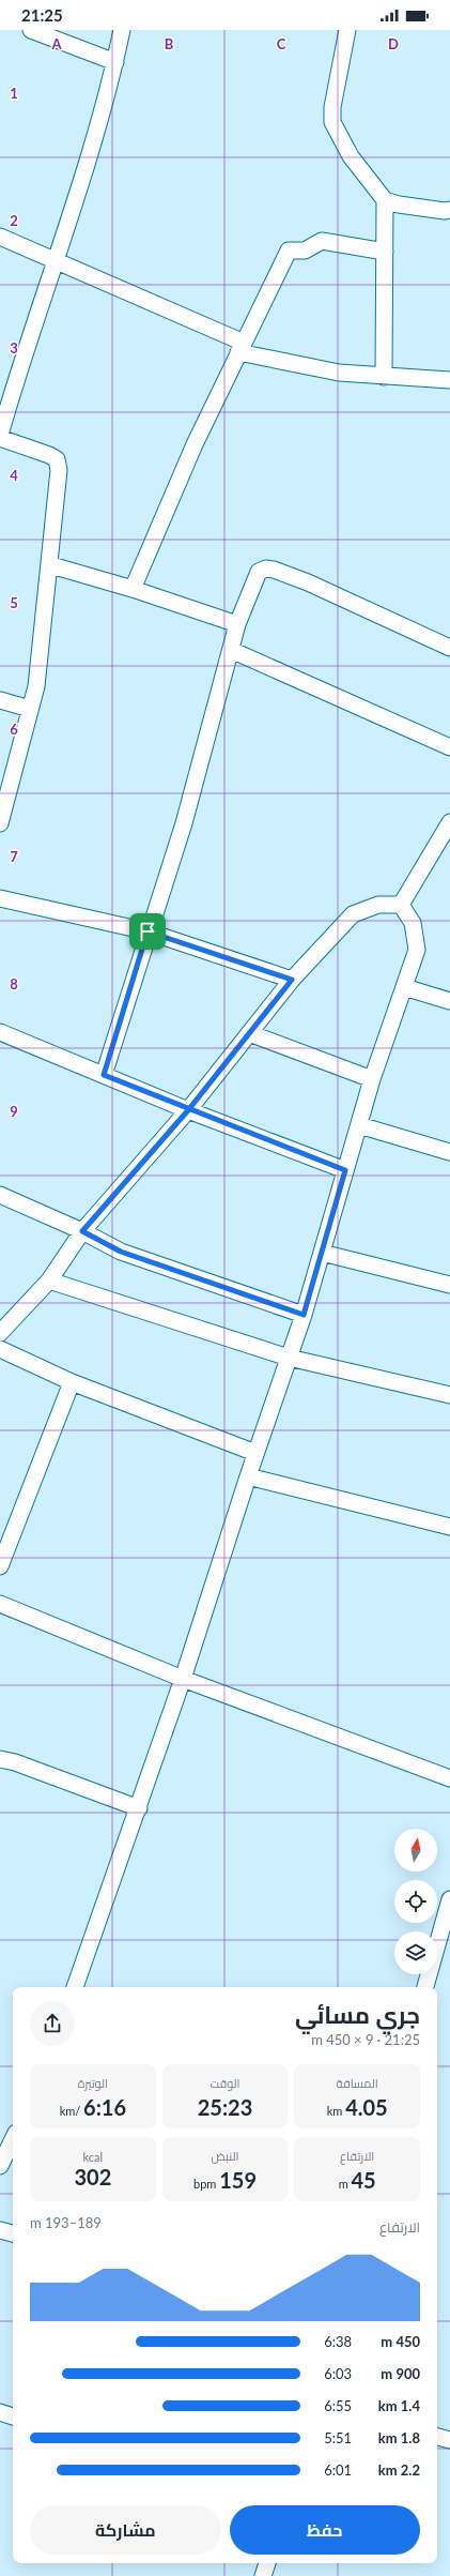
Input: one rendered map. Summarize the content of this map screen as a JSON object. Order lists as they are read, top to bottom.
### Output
{
  "north": "top",
  "page": {
    "status": "21:25",
    "heading": ["جري مسائي", "21:25 · 9 × 450 m"],
    "stats": [
      ["المسافة", "4.05 km"],
      ["الوقت", "25:23"],
      ["الوتيرة", "6:16 /km"],
      ["الارتفاع", "45 m"],
      ["النبض", "159 bpm"],
      ["kcal", "302"]
    ],
    "chart": ["الارتفاع", "189–193 m"],
    "list": [
      {
        "name": "450 m",
        "note": "6:38"
      },
      {
        "name": "900 m",
        "note": "6:03"
      },
      {
        "name": "1.4 km",
        "note": "6:55"
      },
      {
        "name": "1.8 km",
        "note": "5:51"
      },
      {
        "name": "2.2 km",
        "note": "6:01"
      }
    ],
    "buttons": ["حفظ", "مشاركة"]
  },
  "grid": {
    "columns": [
      "A",
      "B",
      "C",
      "D"
    ],
    "rows": [
      "1",
      "2",
      "3",
      "4",
      "5",
      "6",
      "7",
      "8",
      "9"
    ]
  }
}
